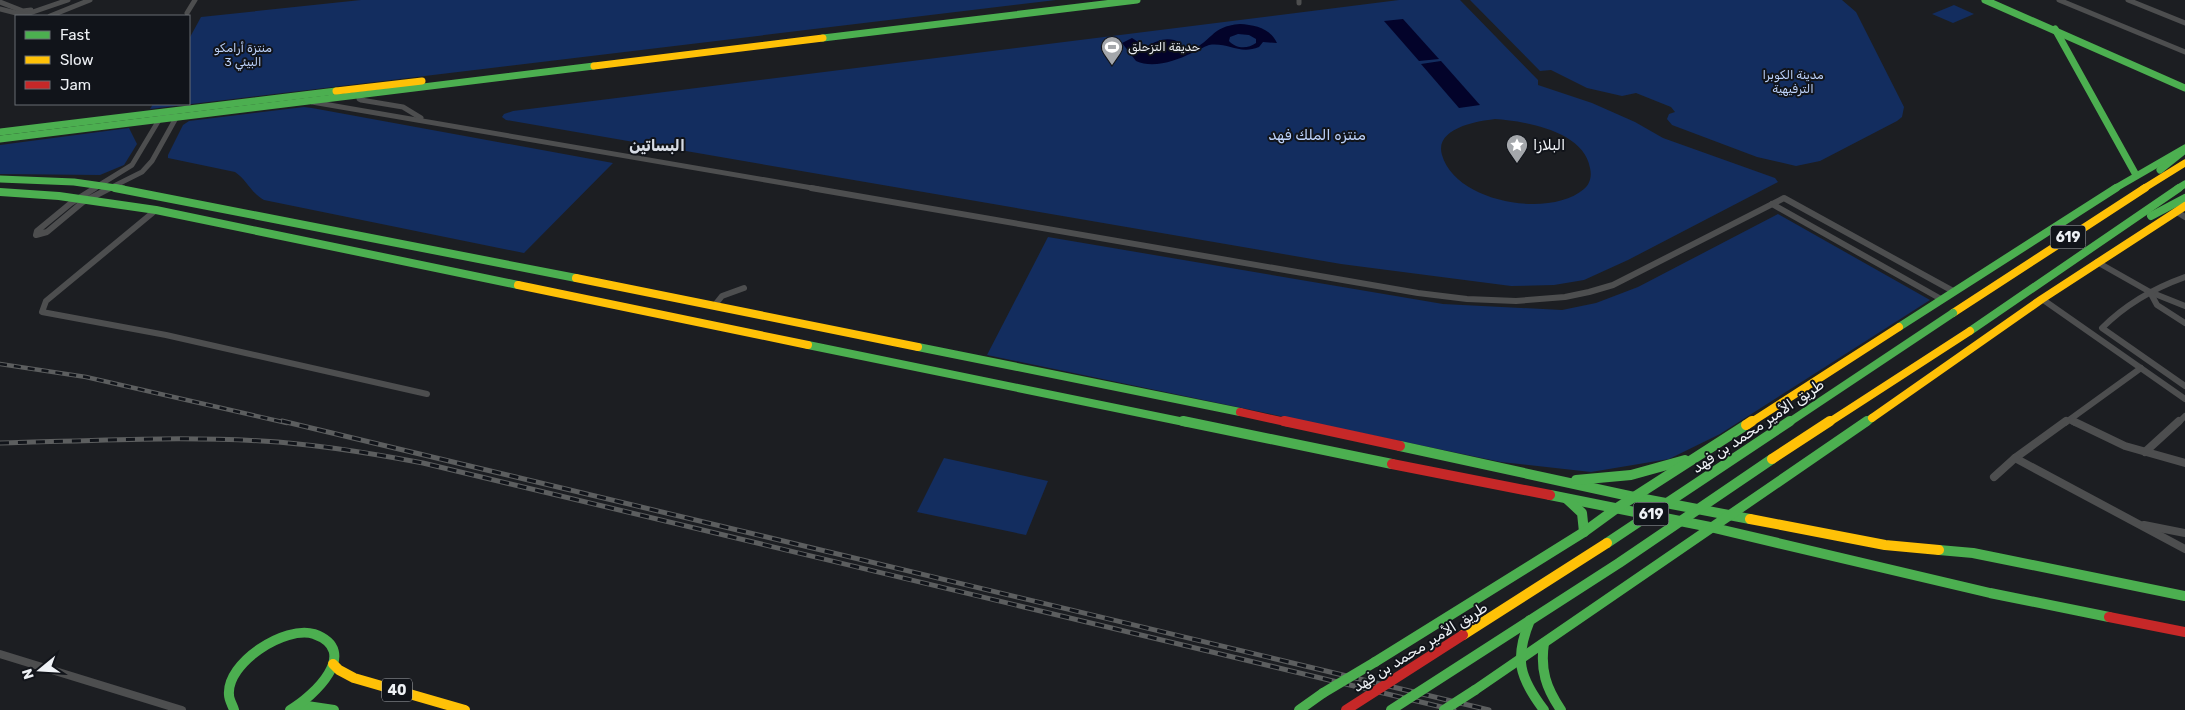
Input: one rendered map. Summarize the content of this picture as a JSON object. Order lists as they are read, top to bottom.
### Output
{
  "streets": {
    "main road": ["619", "طريق الأمير محمد بن فهد", "40"]
  },
  "districts": ["البساتين"],
  "parks": ["منتزة أرامكو البيئي 3", "مدينة الكوبرا الترفيهية", "منتزه الملك فهد"],
  "places": {
    "sports": ["حديقة التزحلق"],
    "place": ["البلازا"]
  },
  "legend": ["Fast", "Slow", "Jam"],
  "north": "left"
}
